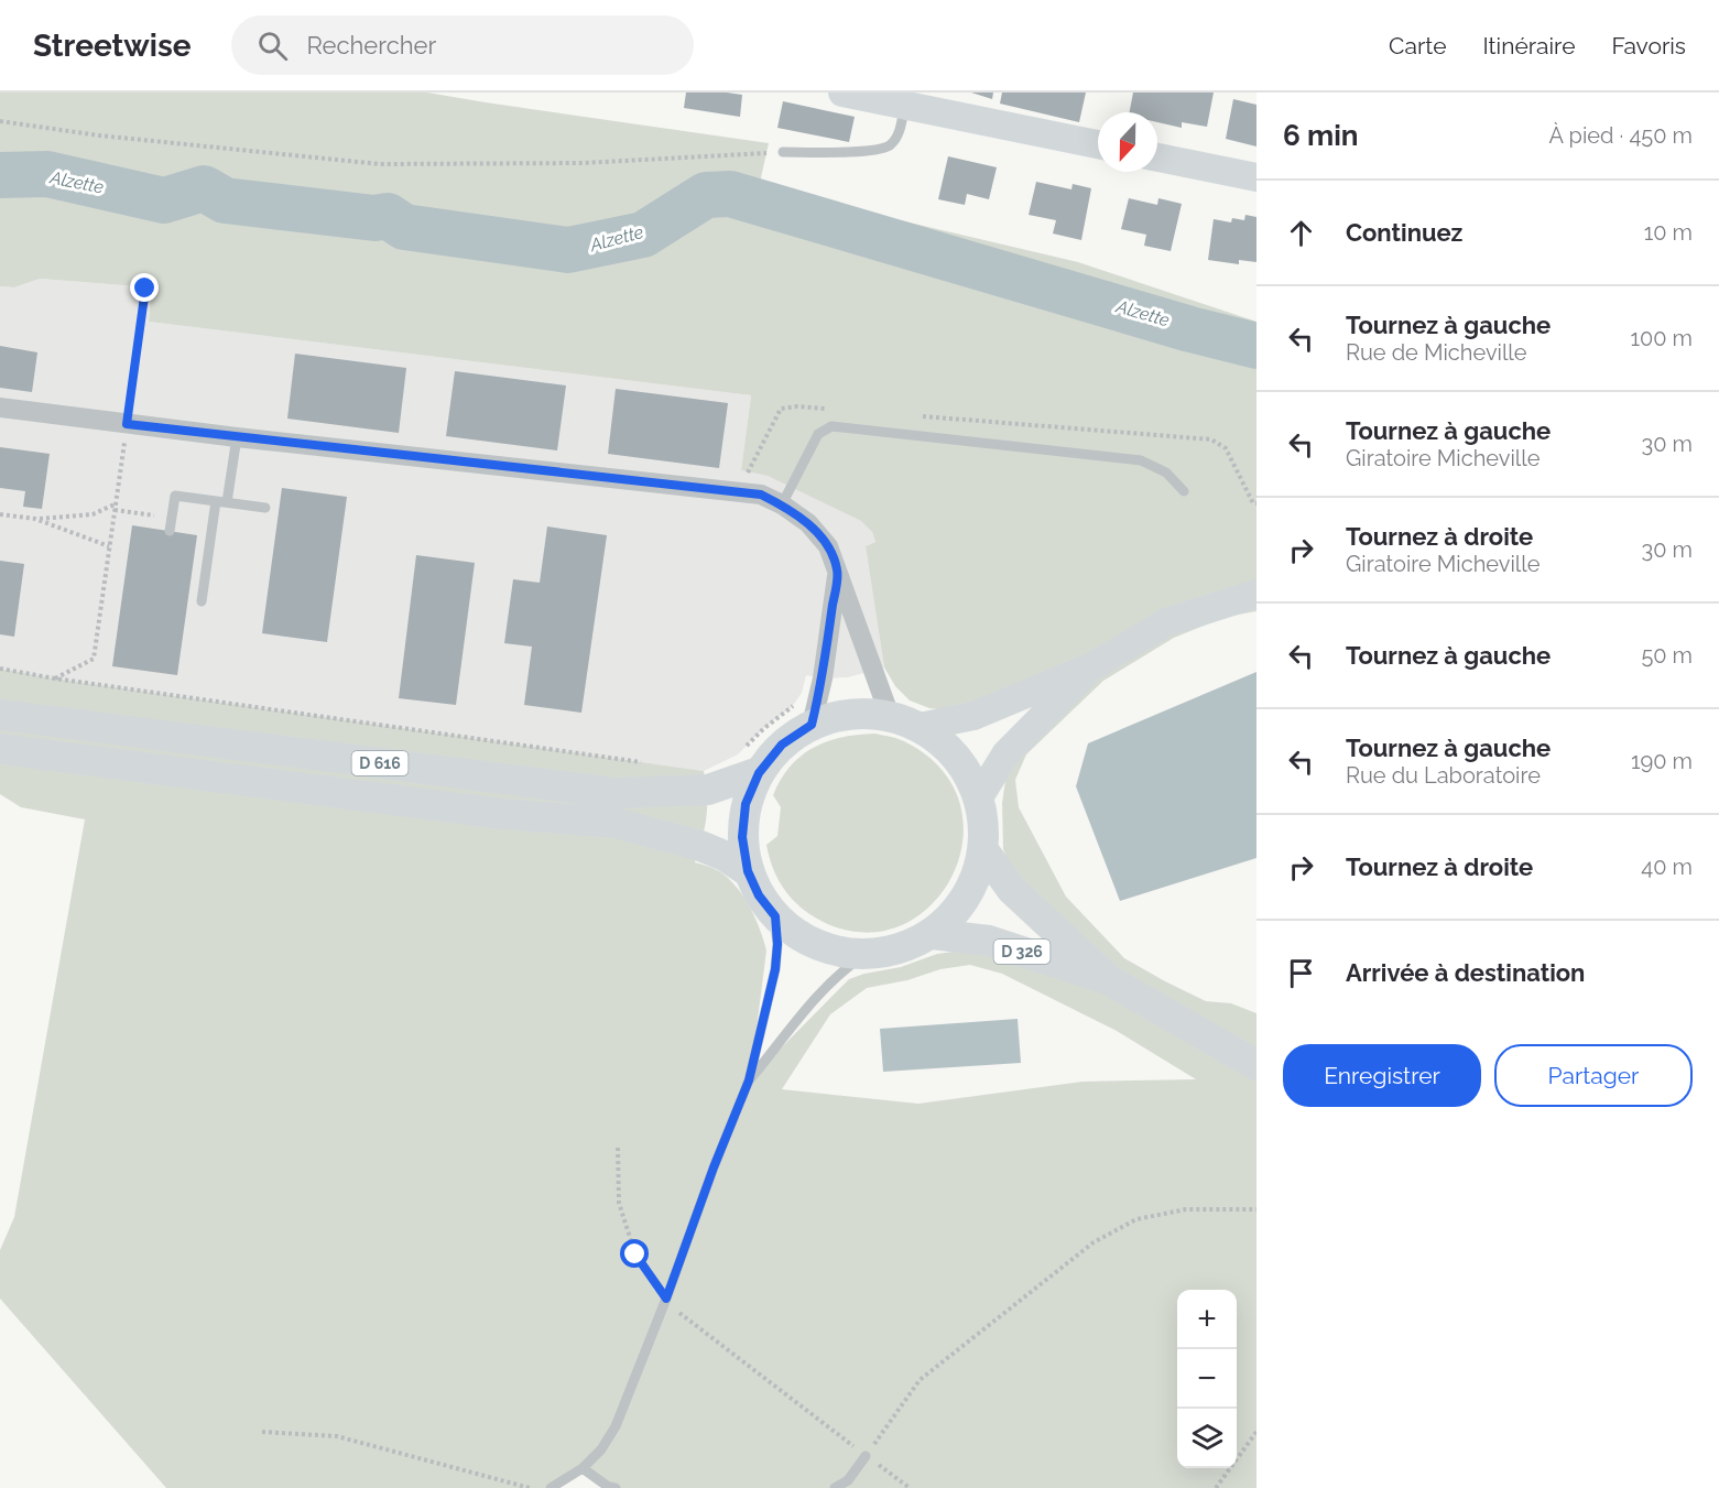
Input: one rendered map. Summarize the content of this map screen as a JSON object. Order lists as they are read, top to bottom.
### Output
{
  "streets": {
    "main road": ["D 616", "D 326"]
  },
  "water": ["Alzette"],
  "north": "bottom",
  "page": {
    "header": "Streetwise",
    "search": "Rechercher",
    "nav": ["Carte", "Itinéraire", "Favoris"],
    "heading": ["6 min", "À pied · 450 m"],
    "list": [
      ["Continuez", "10 m"],
      ["Tournez à gauche", "Rue de Micheville", "100 m"],
      ["Tournez à gauche", "Giratoire Micheville", "30 m"],
      ["Tournez à droite", "Giratoire Micheville", "30 m"],
      ["Tournez à gauche", "50 m"],
      ["Tournez à gauche", "Rue du Laboratoire", "190 m"],
      ["Tournez à droite", "40 m"],
      "Arrivée à destination"
    ],
    "buttons": ["Enregistrer", "Partager"],
    "map_buttons": ["+", "−"]
  }
}
